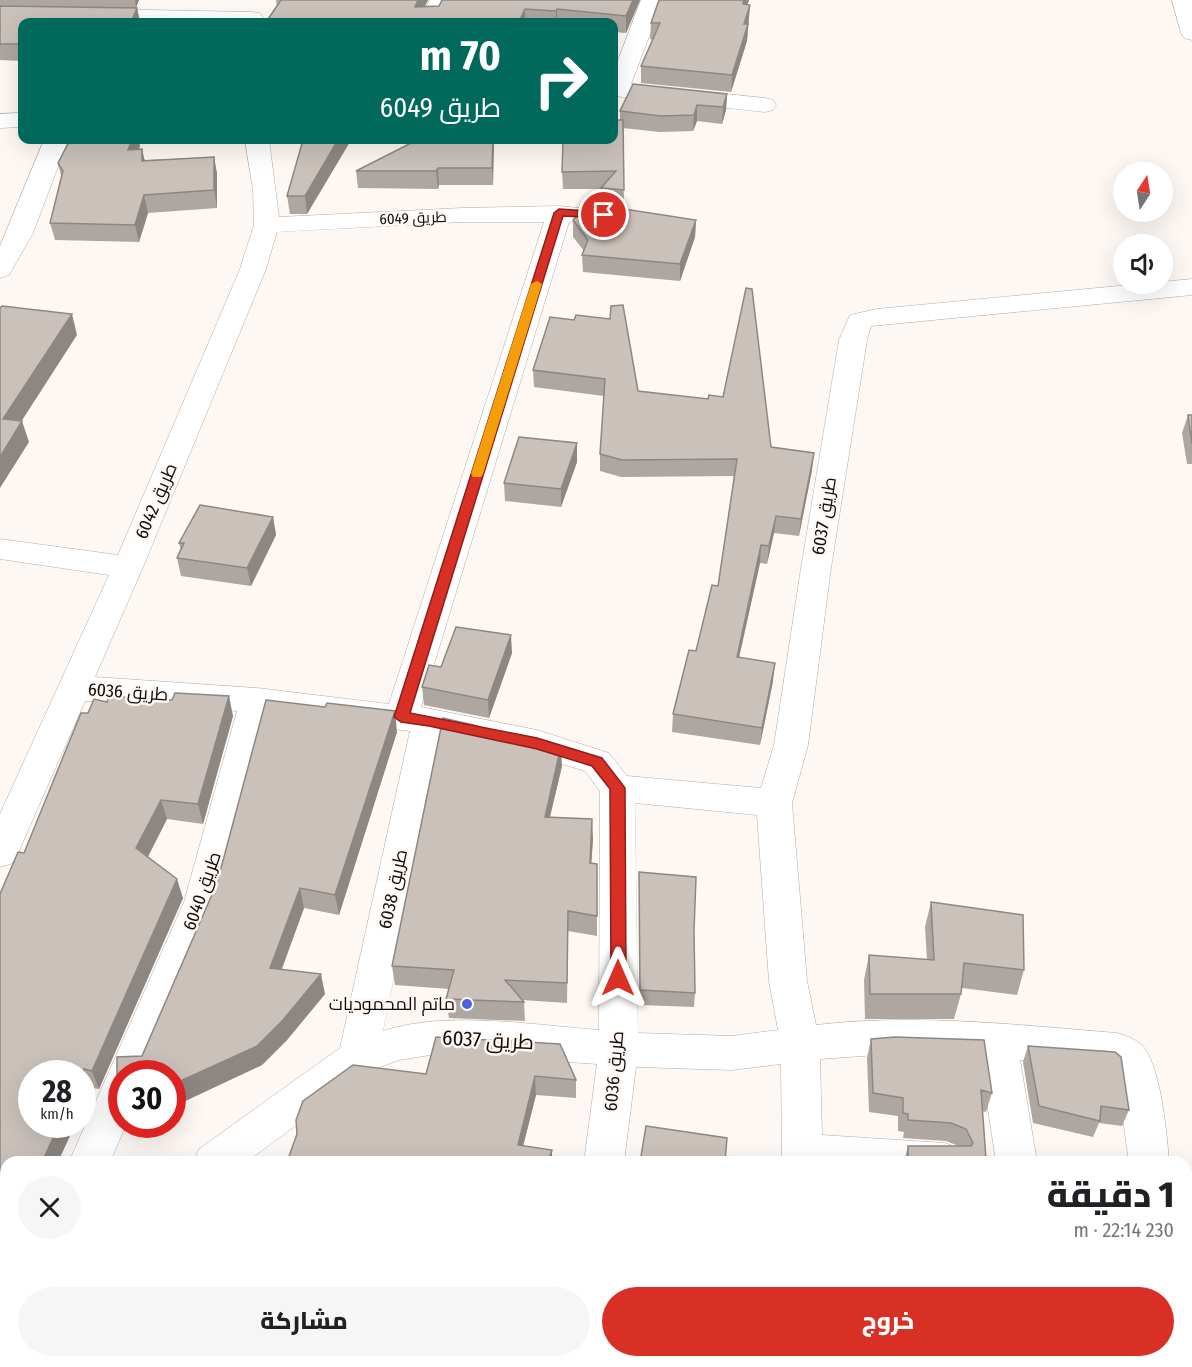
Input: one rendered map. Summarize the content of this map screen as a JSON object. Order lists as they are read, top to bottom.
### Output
{
  "streets": {
    "street": [
      "طريق 6049",
      "طريق 6042",
      "طريق 6037",
      "طريق 6036",
      "طريق 6038",
      "طريق 6040"
    ]
  },
  "crossings": [
    ["طريق 6049", "طريق 6042"],
    ["طريق 6042", "طريق 6036"],
    ["طريق 6037", "طريق 6036"],
    ["طريق 6037", "طريق 6038"],
    ["طريق 6036", "طريق 6038"],
    ["طريق 6036", "طريق 6040"]
  ],
  "places": ["ماتم المحموديات"],
  "north": "top",
  "page": {
    "turn": ["70 m", "طريق 6049"],
    "speed": "28 km/h",
    "limit": "30",
    "heading": ["1 دقيقة", "230 m · 22:14"],
    "buttons": ["خروج", "مشاركة"]
  }
}
